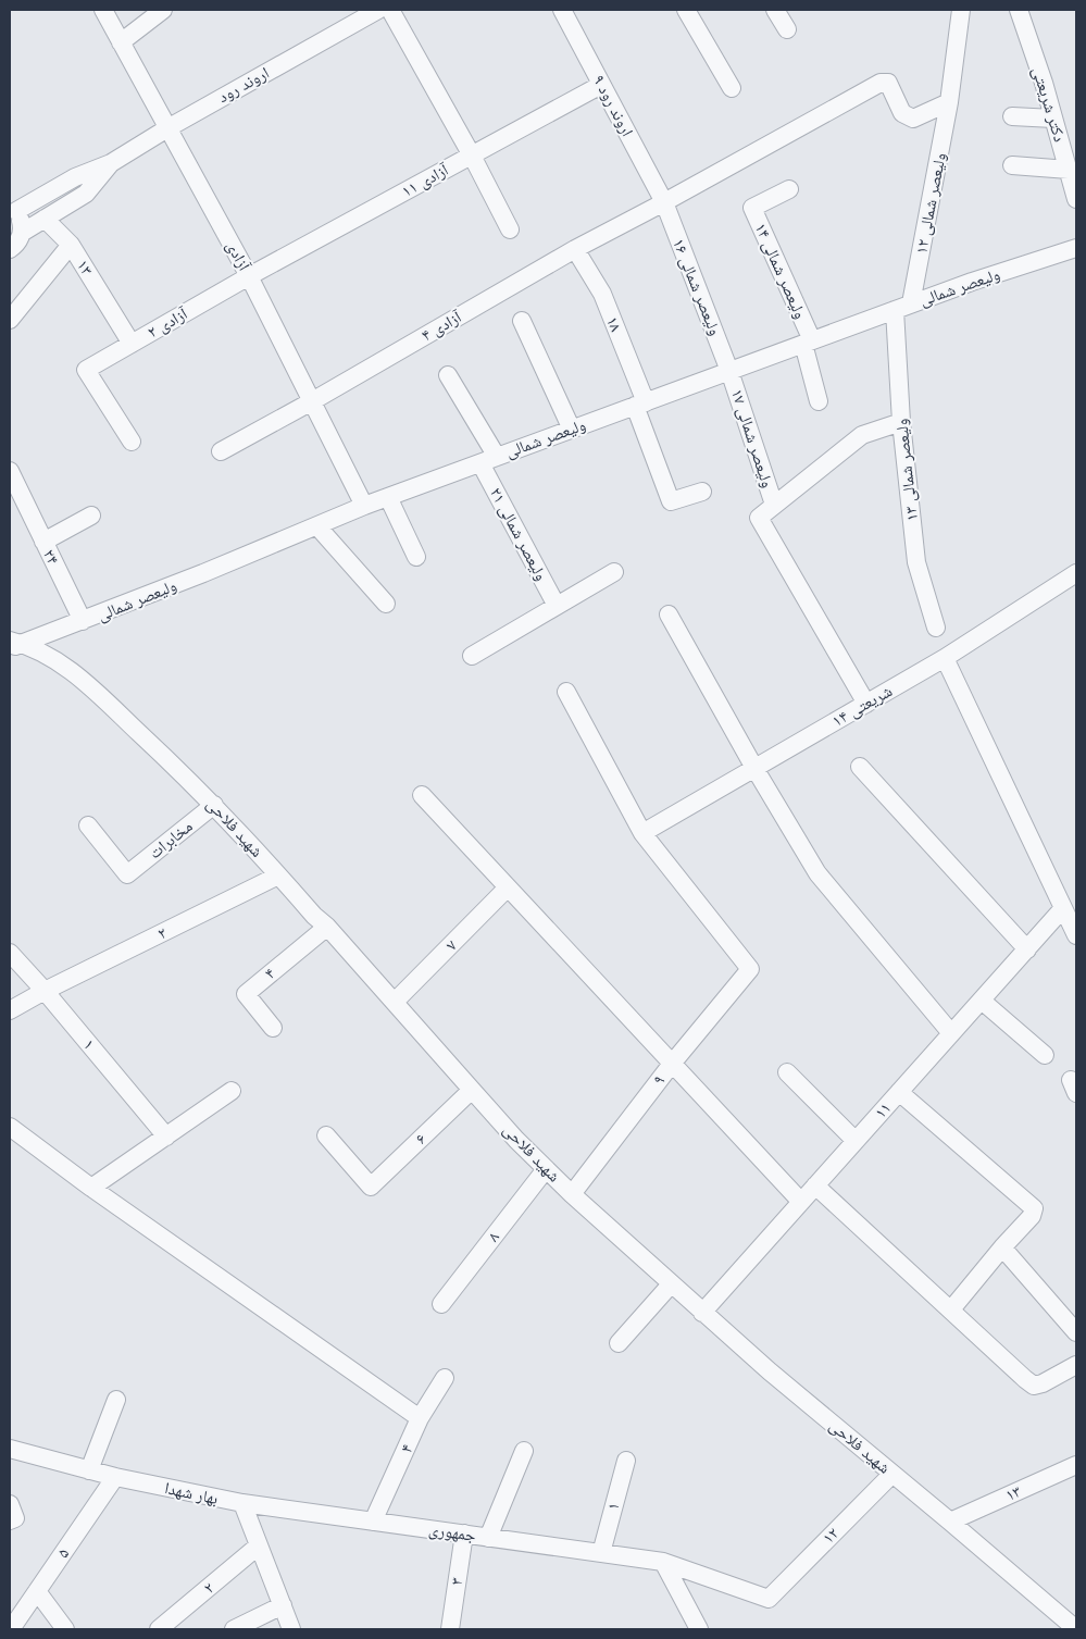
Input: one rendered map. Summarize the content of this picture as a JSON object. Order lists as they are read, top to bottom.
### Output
{
  "streets": {
    "street": [
      "اروند رود",
      "دکتر شریعتی",
      "اروند رود ۹",
      "آزادی ۱۱",
      "ولیعصر شمالی ۱۲",
      "آزادی",
      "۱۳",
      "ولیعصر شمالی ۱۴",
      "ولیعصر شمالی ۱۶",
      "ولیعصر شمالی",
      "آزادی ۲",
      "۱۸",
      "آزادی ۴",
      "ولیعصر شمالی ۱۷",
      "ولیعصر شمالی ۱۳",
      "ولیعصر شمالی ۲۱",
      "۲۴",
      "شریعتی ۱۴",
      "شهید فلاحی",
      "مخابرات",
      "۲",
      "۷",
      "۴",
      "۱",
      "۹",
      "۱۱",
      "۶",
      "۸",
      "بهار شهدا",
      "جمهوری",
      "۱۲",
      "۵",
      "۳"
    ]
  },
  "crossings": [
    ["اروند رود", "آزادی"],
    ["اروند رود ۹", "آزادی ۱۱"],
    ["اروند رود ۹", "ولیعصر شمالی ۱۶"],
    ["اروند رود ۹", "آزادی ۴"],
    ["آزادی ۱۱", "آزادی"],
    ["آزادی ۱۱", "آزادی ۲"],
    ["ولیعصر شمالی ۱۲", "ولیعصر شمالی"],
    ["ولیعصر شمالی ۱۲", "آزادی ۴"],
    ["ولیعصر شمالی ۱۲", "ولیعصر شمالی ۱۳"],
    ["آزادی", "ولیعصر شمالی"],
    ["آزادی", "آزادی ۲"],
    ["آزادی", "آزادی ۴"],
    ["۱۳", "آزادی ۲"],
    ["۱۳", "شهید فلاحی"],
    ["ولیعصر شمالی ۱۴", "ولیعصر شمالی"],
    ["ولیعصر شمالی ۱۶", "ولیعصر شمالی"],
    ["ولیعصر شمالی ۱۶", "آزادی ۴"],
    ["ولیعصر شمالی ۱۶", "ولیعصر شمالی ۱۷"],
    ["ولیعصر شمالی", "۱۸"],
    ["ولیعصر شمالی", "ولیعصر شمالی ۱۷"],
    ["ولیعصر شمالی", "ولیعصر شمالی ۱۳"],
    ["ولیعصر شمالی", "ولیعصر شمالی ۲۱"],
    ["ولیعصر شمالی", "۲۴"],
    ["ولیعصر شمالی", "شهید فلاحی"],
    ["۱۸", "آزادی ۴"],
    ["شریعتی ۱۴", "۹"],
    ["شهید فلاحی", "مخابرات"],
    ["شهید فلاحی", "۲"],
    ["شهید فلاحی", "۷"],
    ["شهید فلاحی", "۴"],
    ["شهید فلاحی", "۹"],
    ["شهید فلاحی", "۱۱"],
    ["شهید فلاحی", "۶"],
    ["شهید فلاحی", "۸"],
    ["شهید فلاحی", "۱۲"],
    ["۲", "۱"],
    ["۴", "جمهوری"],
    ["۱", "جمهوری"],
    ["بهار شهدا", "جمهوری"],
    ["بهار شهدا", "۵"],
    ["جمهوری", "۱۲"],
    ["جمهوری", "۳"]
  ]
}
